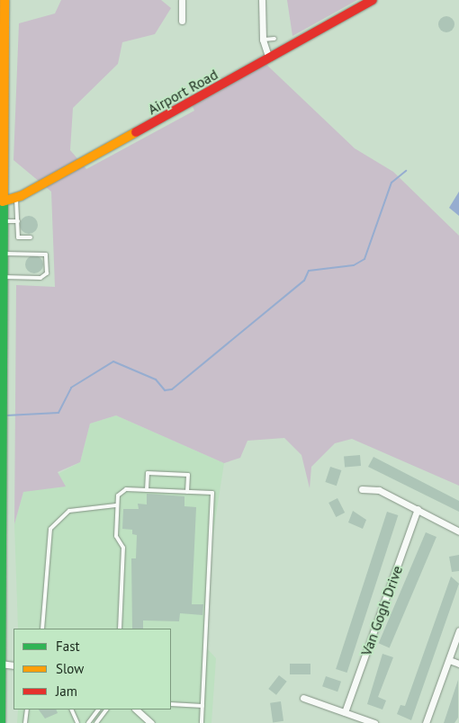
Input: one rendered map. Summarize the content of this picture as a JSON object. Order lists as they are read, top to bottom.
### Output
{
  "streets": {
    "main road": ["Airport Road"],
    "street": ["Van Gogh Drive"]
  },
  "legend": ["Fast", "Slow", "Jam"]
}
